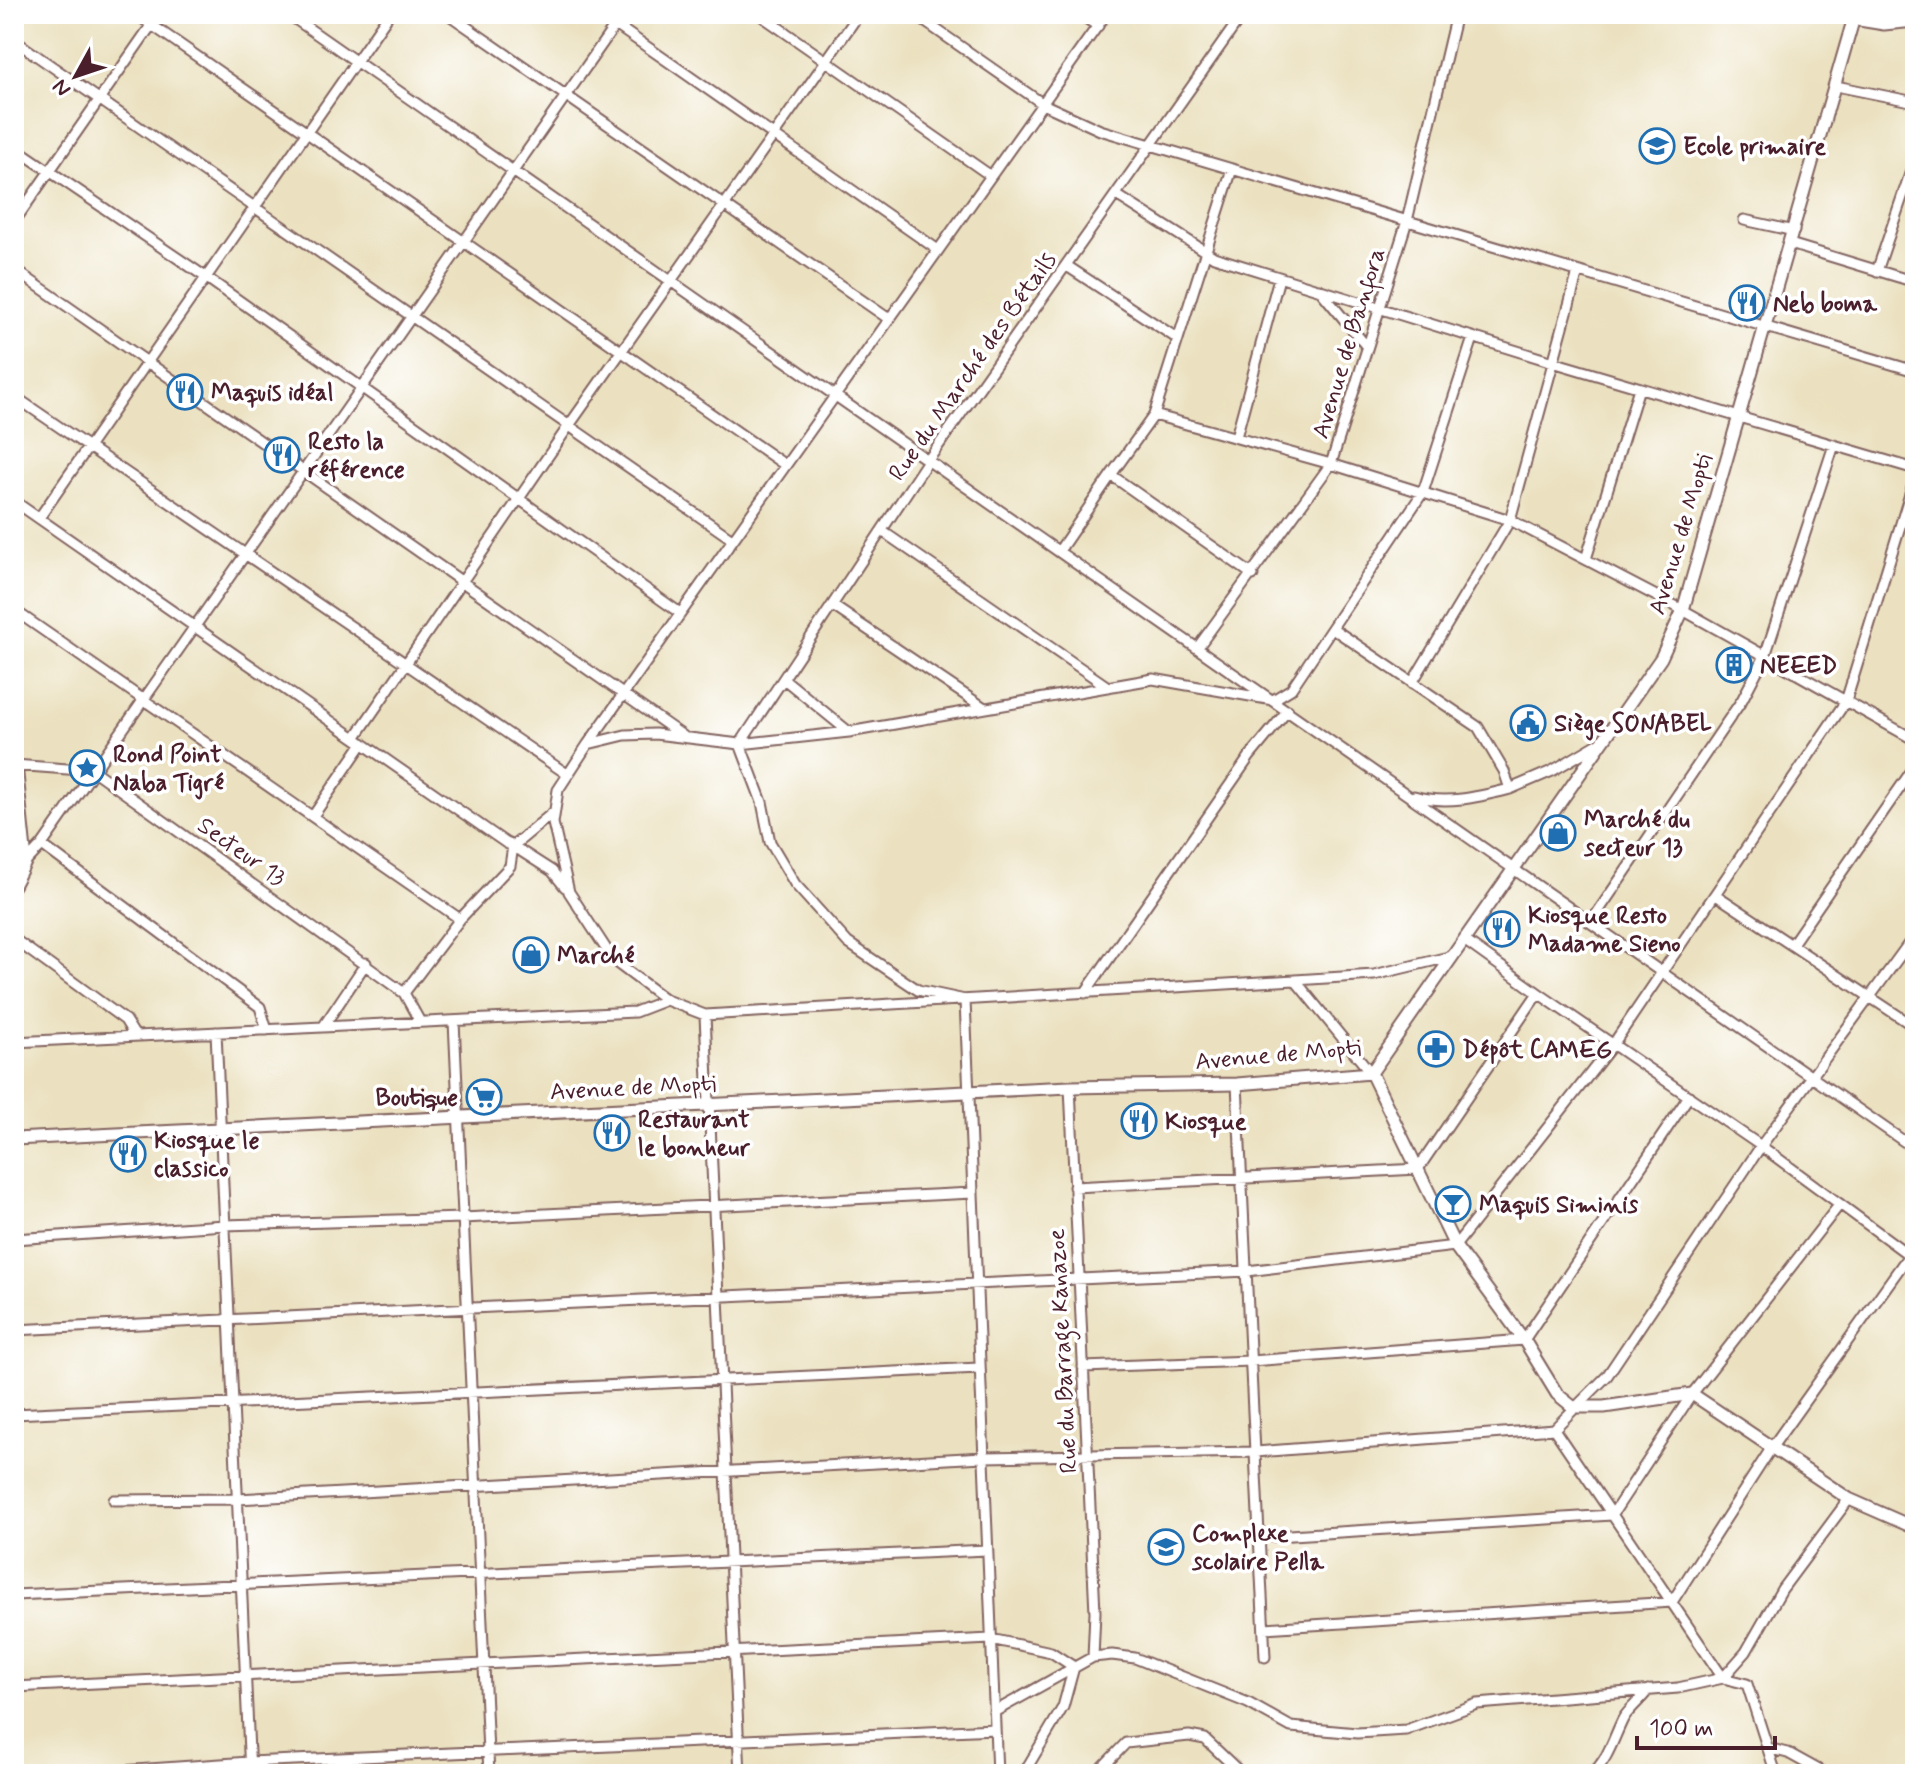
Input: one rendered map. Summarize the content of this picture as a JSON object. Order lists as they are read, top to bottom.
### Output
{
  "streets": {
    "street": [
      "Avenue de Banfora",
      "Rue du Marché des Bétails",
      "Avenue de Mopti",
      "Secteur 13",
      "Rue du Barrage Kanazoe"
    ]
  },
  "crossings": [
    ["Avenue de Mopti", "Rue du Barrage Kanazoe"]
  ],
  "places": {
    "school or university": ["Ecole primaire", "Complexe scolaire Pella"],
    "restaurant": [
      "Neb boma",
      "Maquis idéal",
      "Resto la référence",
      "Kiosque Resto Madame Sieno",
      "Kiosque",
      "Restaurant le bonheur",
      "Kiosque le classico"
    ],
    "building": ["NEEED"],
    "public building": ["Siège SONABEL"],
    "place": ["Rond Point Naba Tigré"],
    "shop": ["Marché du secteur 13", "Marché"],
    "pharmacy": ["Dépôt CAMEG"],
    "supermarket": ["Boutique"],
    "bar": ["Maquis Siminis"]
  },
  "scale_bar": "100 m",
  "north": "bottom left"
}
